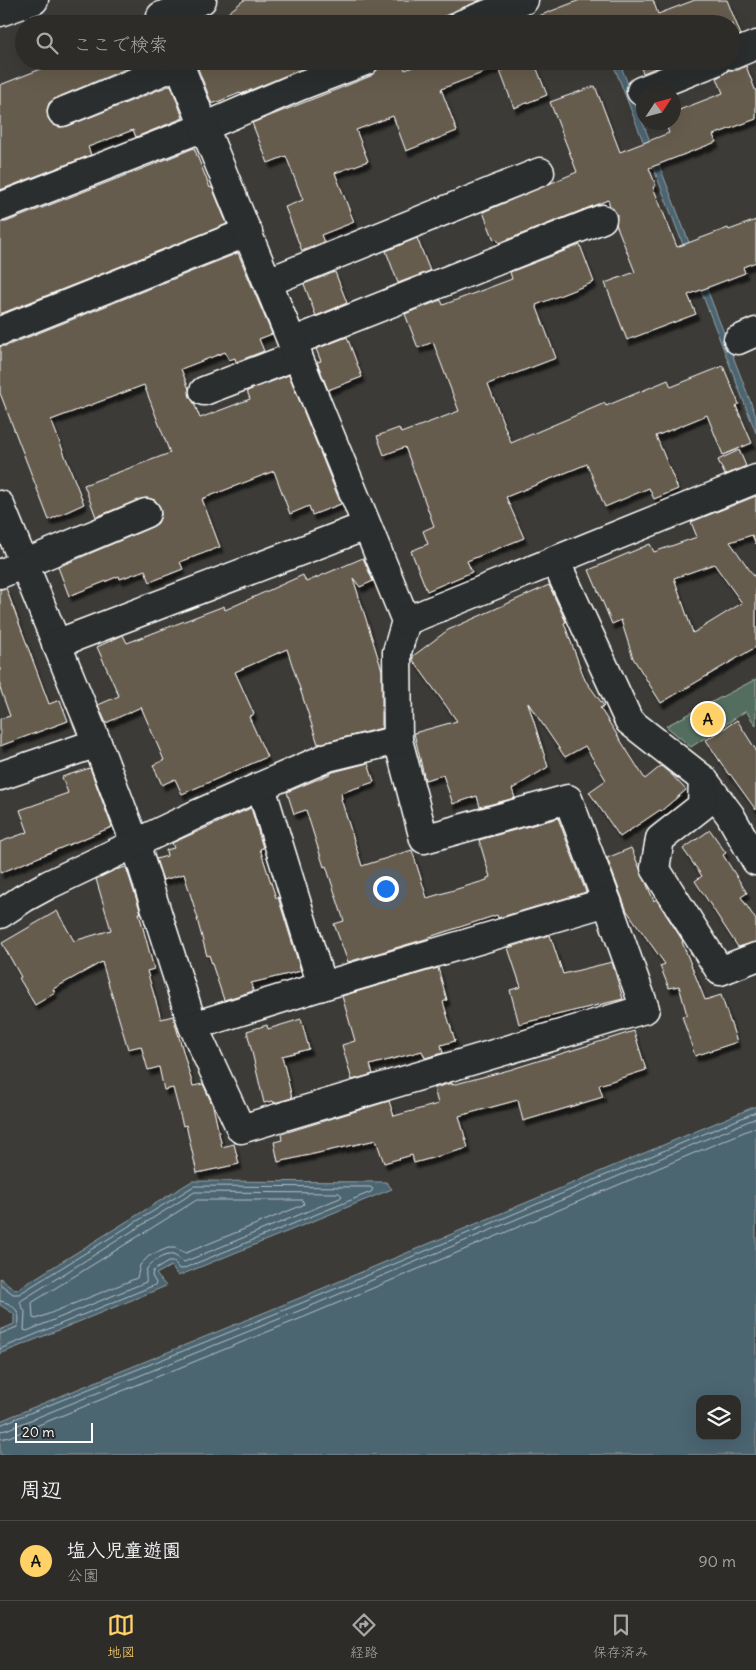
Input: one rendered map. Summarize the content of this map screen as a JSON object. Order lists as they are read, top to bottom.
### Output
{
  "scale_bar": "20 m",
  "north": "top right",
  "page": {
    "search": "ここで検索",
    "pins": "A",
    "scale": "20 m",
    "heading": "周辺",
    "list": [
      {
        "mark": "A",
        "name": "塩入児童遊園",
        "note": "公園",
        "value": "90 m"
      }
    ],
    "nav": ["地図", "経路", "保存済み"]
  }
}
